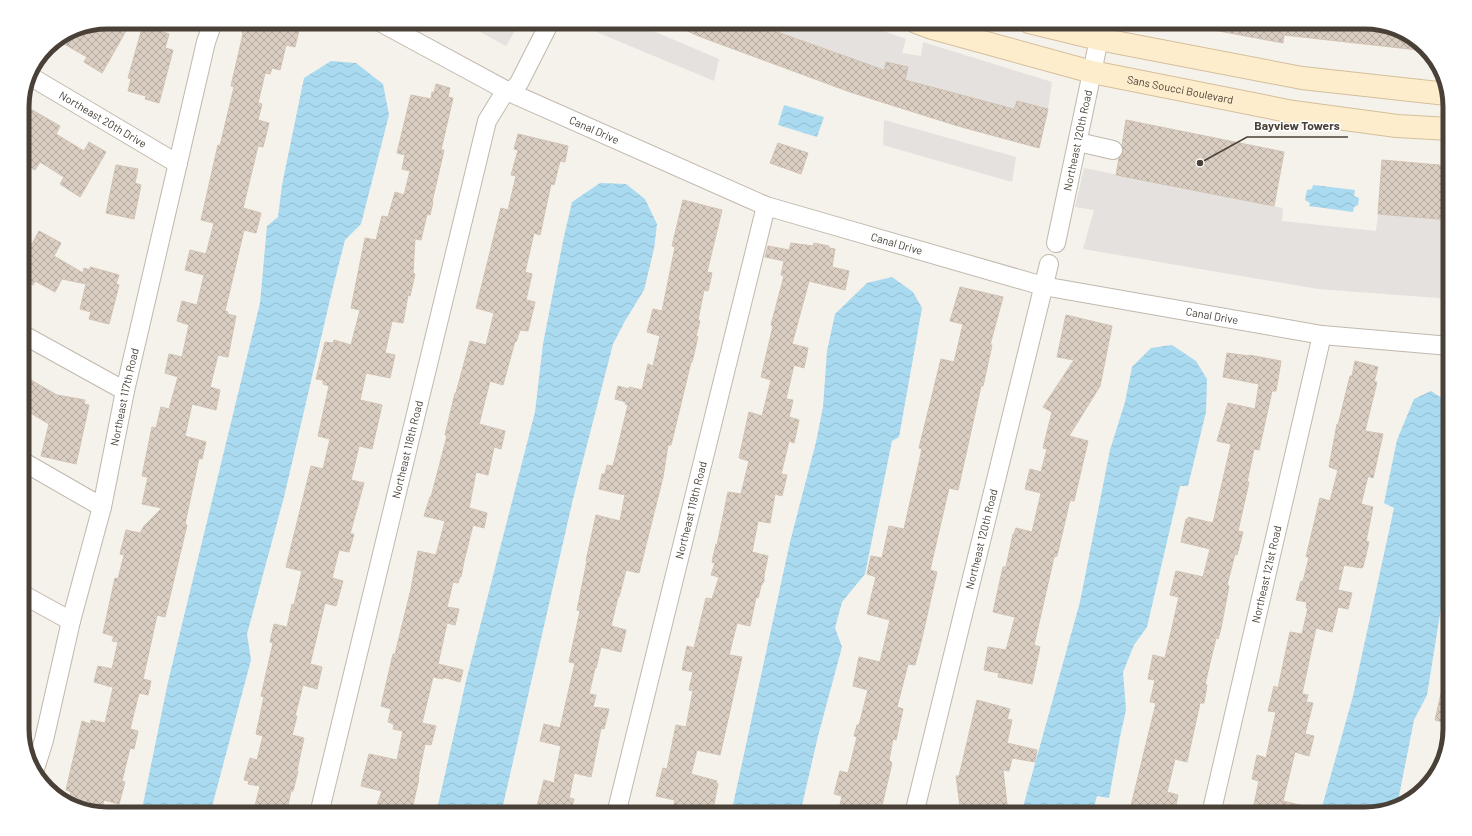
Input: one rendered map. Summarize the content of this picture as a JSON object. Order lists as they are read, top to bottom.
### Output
{
  "streets": {
    "street": [
      "Sans Soucci Boulevard",
      "Northeast 20th Drive",
      "Canal Drive",
      "Northeast 120th Road",
      "Northeast 117th Road",
      "Northeast 118th Road",
      "Northeast 119th Road",
      "Northeast 121st Road"
    ]
  },
  "crossings": [
    ["Sans Soucci Boulevard", "Northeast 120th Road"],
    ["Northeast 20th Drive", "Northeast 117th Road"],
    ["Canal Drive", "Northeast 120th Road"],
    ["Canal Drive", "Northeast 118th Road"],
    ["Canal Drive", "Northeast 119th Road"],
    ["Canal Drive", "Northeast 121st Road"]
  ],
  "places": ["Bayview Towers"]
}
